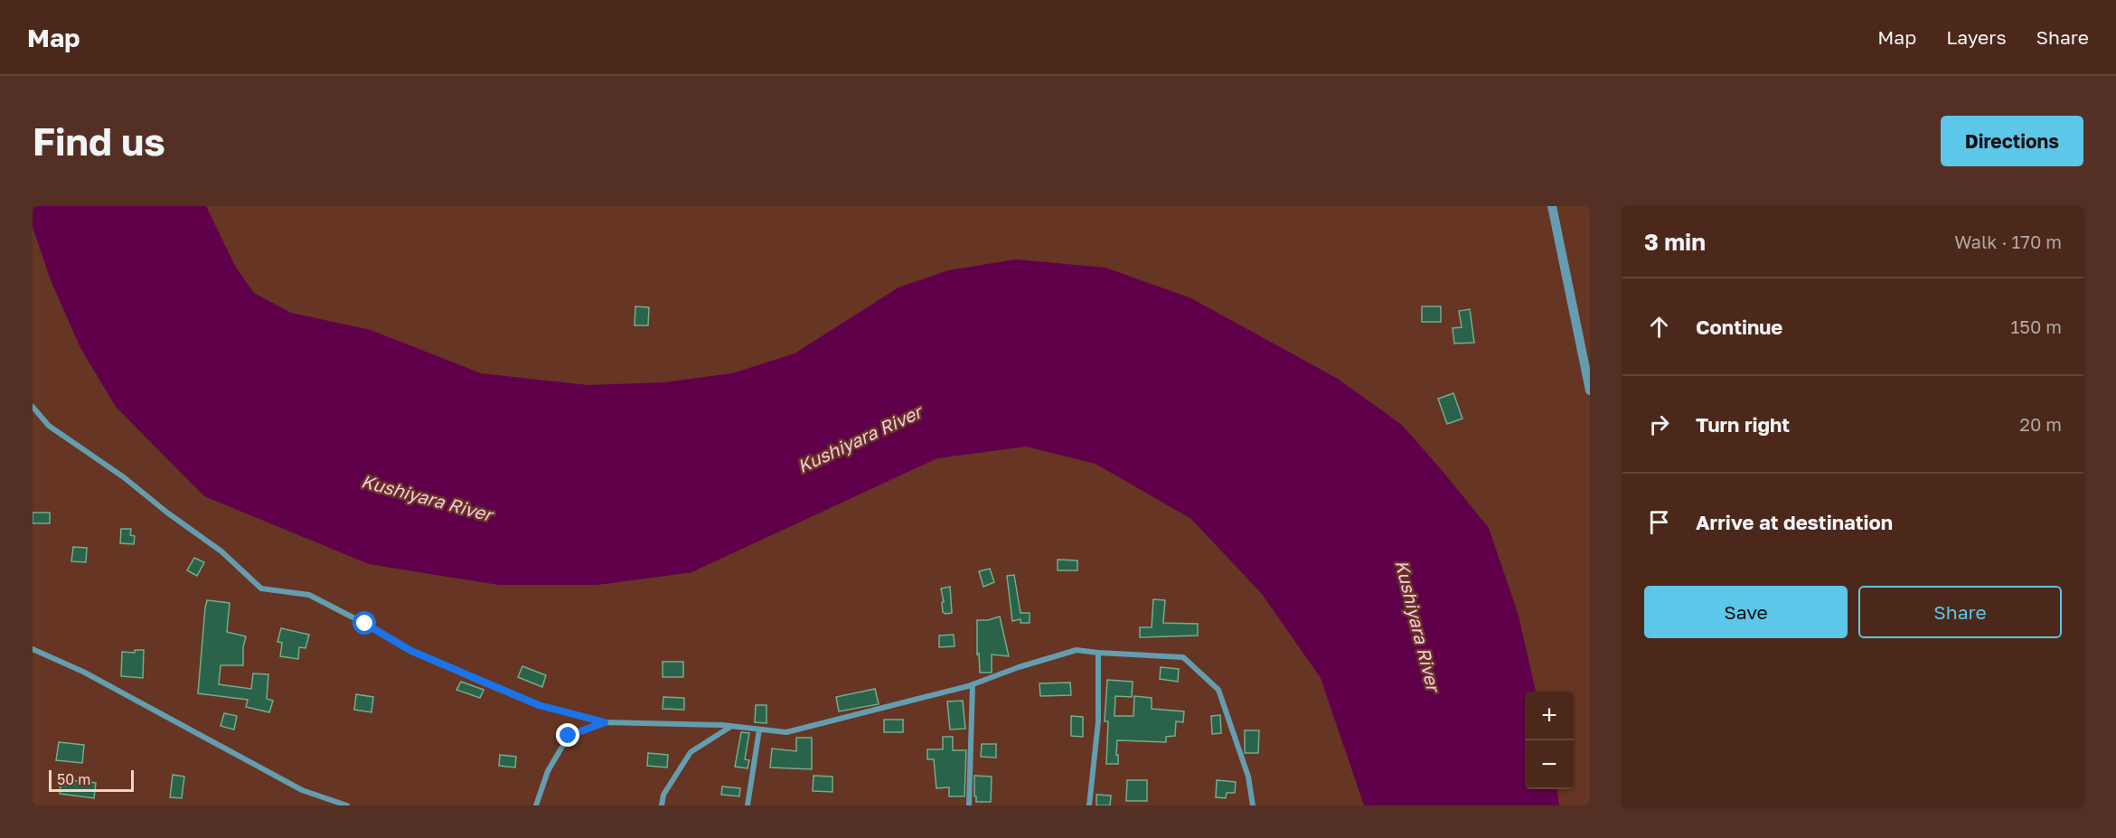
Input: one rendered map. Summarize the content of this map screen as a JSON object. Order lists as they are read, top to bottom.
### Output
{
  "water": ["Kushiyara River"],
  "scale_bar": "50 m",
  "page": {
    "header": "Map",
    "nav": ["Map", "Layers", "Share"],
    "buttons": [
      "Directions",
      ["Save", "Share"]
    ],
    "title": "Find us",
    "heading": ["3 min", "Walk · 170 m"],
    "list": [
      ["Continue", "150 m"],
      ["Turn right", "20 m"],
      "Arrive at destination"
    ],
    "map_buttons": ["+", "−"],
    "scale": "50 m"
  }
}
